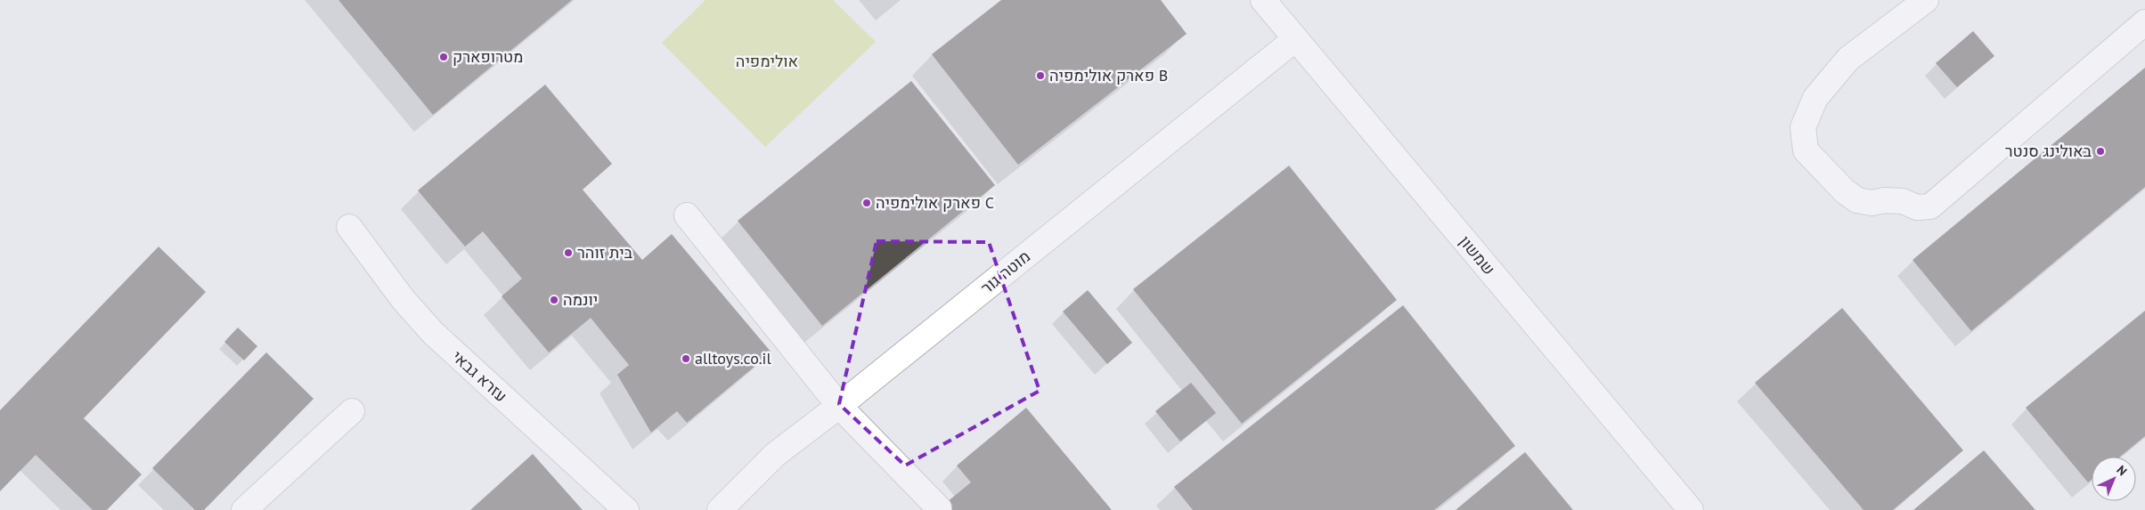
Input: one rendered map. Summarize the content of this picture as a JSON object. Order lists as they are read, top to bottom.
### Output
{
  "streets": {
    "street": ["שמשון", "מוטה גור", "עזרא גבאי"]
  },
  "crossings": [
    ["שמשון", "מוטה גור"]
  ],
  "parks": ["אולימפיה"],
  "places": [
    "מטרופארק",
    "פארק אולימפיה B",
    "באולינג סנטר",
    "פארק אולימפיה C",
    "בית זוהר",
    "יונמה",
    "alltoys.co.il"
  ],
  "north": "top right"
}
